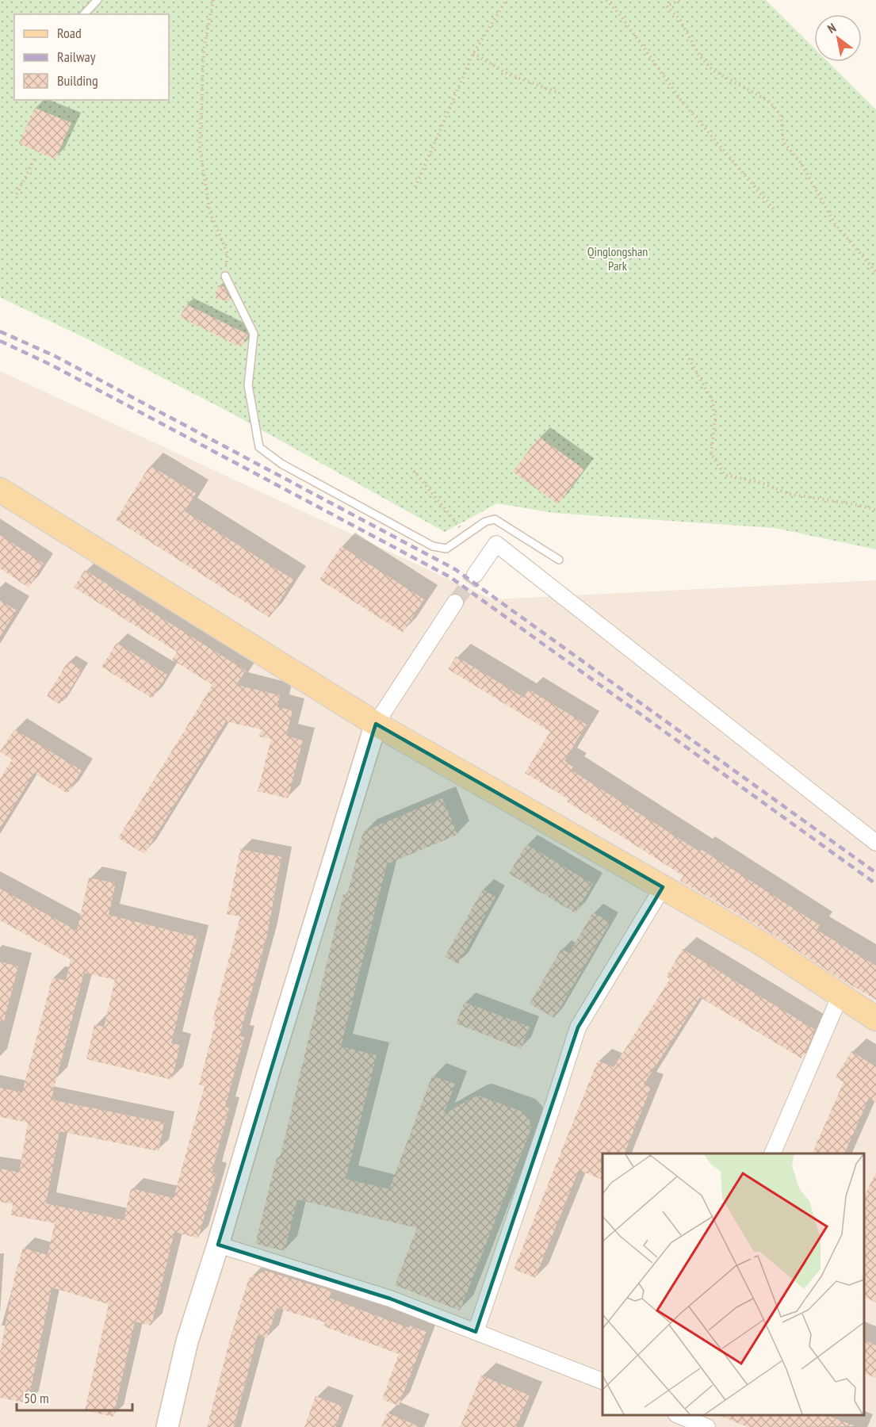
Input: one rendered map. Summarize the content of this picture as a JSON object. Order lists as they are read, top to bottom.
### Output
{
  "parks": ["Qinglongshan Park"],
  "legend": ["Road", "Railway", "Building"],
  "scale_bar": "50 m",
  "north": "top left"
}
